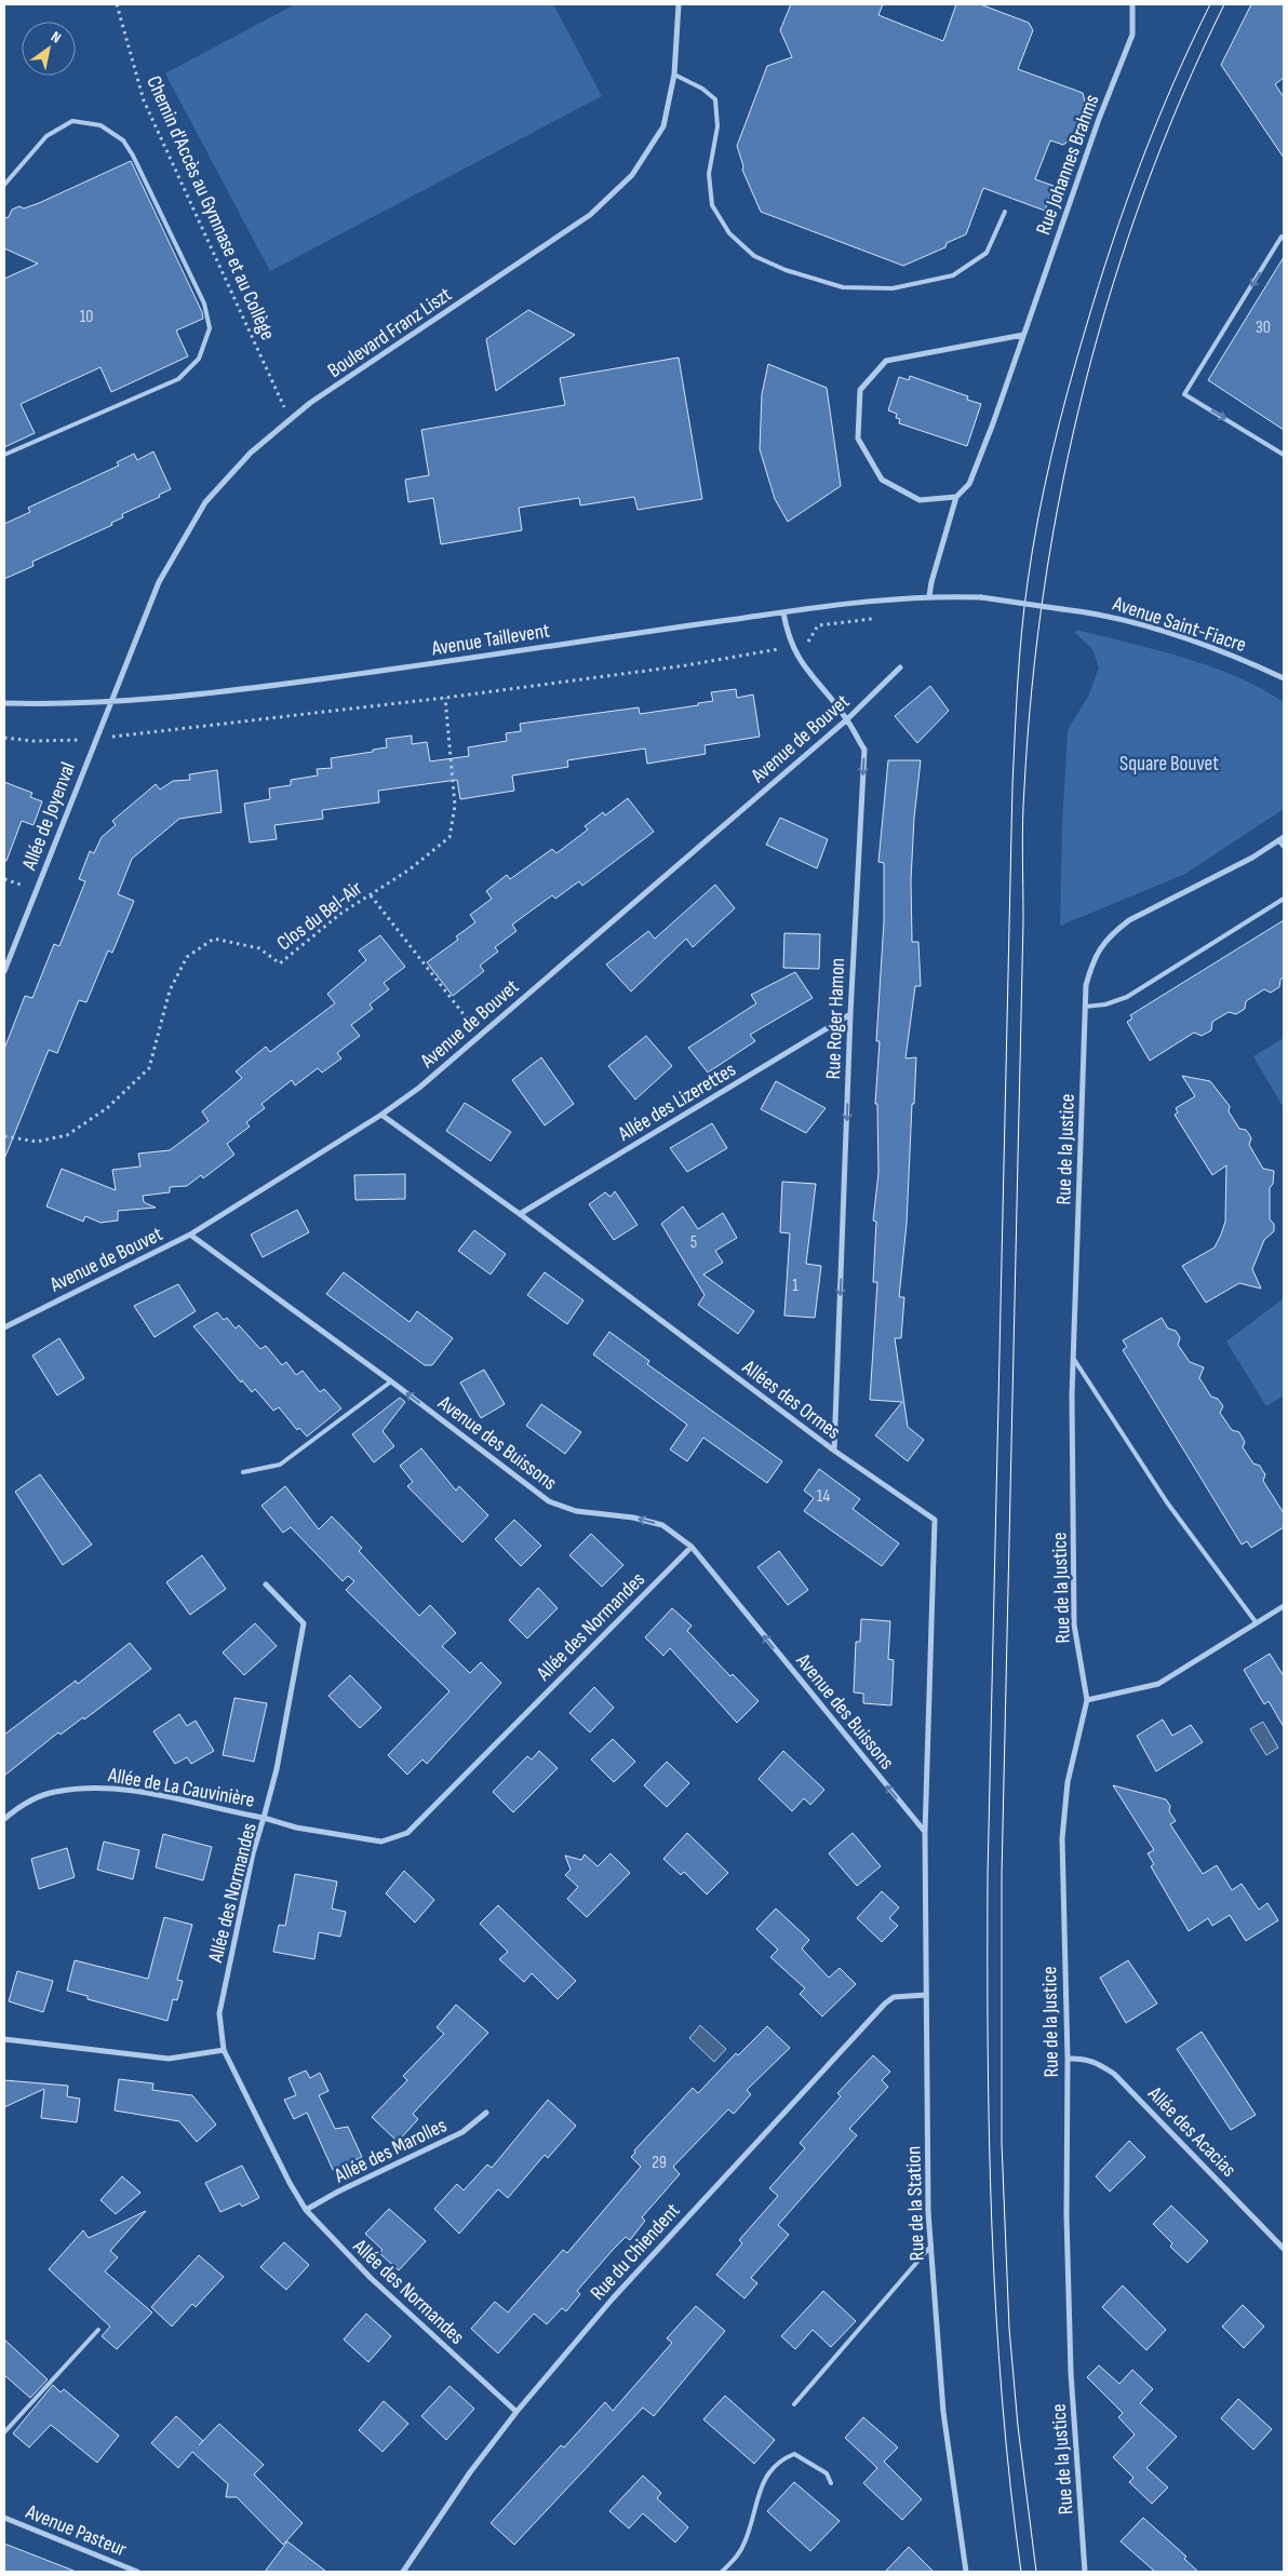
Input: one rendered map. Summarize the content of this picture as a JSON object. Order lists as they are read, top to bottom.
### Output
{
  "streets": {
    "street": [
      "Rue Johannes Brahms",
      "Boulevard Franz Liszt",
      "Avenue Saint-Fiacre",
      "Avenue Taillevent",
      "Avenue de Bouvet",
      "Allée de Joyenval",
      "Rue Roger Hamon",
      "Allée des Lizerettes",
      "Rue de la Justice",
      "Allées des Ormes",
      "Avenue des Buissons",
      "Allée des Normandes",
      "Allée de La Cauvinière",
      "Allée des Acacias",
      "Allée des Marolles",
      "Rue de la Station",
      "Rue du Chiendent",
      "Avenue Pasteur"
    ],
    "path": ["Chemin d'Accès au Gymnase et au Collège", "Clos du Bel-Air"]
  },
  "crossings": [
    ["Chemin d'Accès au Gymnase et au Collège", "Boulevard Franz Liszt"],
    ["Boulevard Franz Liszt", "Avenue Taillevent"],
    ["Boulevard Franz Liszt", "Allée de Joyenval"],
    ["Avenue Saint-Fiacre", "Avenue Taillevent"],
    ["Avenue Taillevent", "Allée de Joyenval"],
    ["Avenue Taillevent", "Rue Roger Hamon"],
    ["Avenue de Bouvet", "Rue Roger Hamon"],
    ["Avenue de Bouvet", "Allées des Ormes"],
    ["Avenue de Bouvet", "Avenue des Buissons"],
    ["Rue Roger Hamon", "Allée des Lizerettes"],
    ["Rue Roger Hamon", "Allées des Ormes"],
    ["Allée des Lizerettes", "Allées des Ormes"],
    ["Rue de la Justice", "Allée des Acacias"],
    ["Allées des Ormes", "Avenue des Buissons"],
    ["Allées des Ormes", "Rue de la Station"],
    ["Avenue des Buissons", "Allée des Normandes"],
    ["Avenue des Buissons", "Rue de la Station"],
    ["Allée des Normandes", "Allée de La Cauvinière"],
    ["Allée des Normandes", "Allée des Marolles"],
    ["Allée des Normandes", "Rue du Chiendent"],
    ["Rue de la Station", "Rue du Chiendent"]
  ],
  "one_way": ["Rue Roger Hamon", "Avenue des Buissons"],
  "parks": ["Square Bouvet"],
  "house_numbers": [
    "10",
    "30",
    "5",
    "1",
    "14",
    "29"
  ],
  "north": "top right"
}
